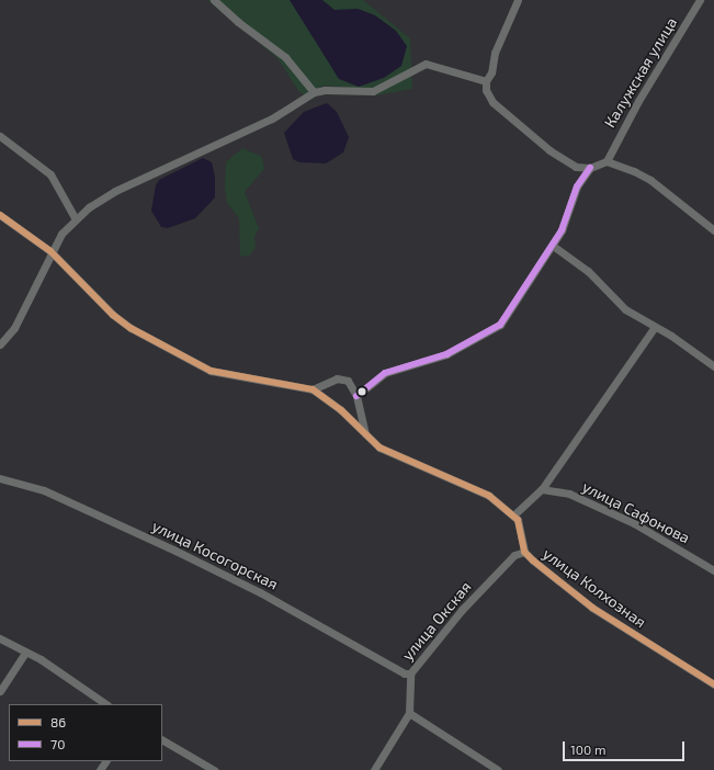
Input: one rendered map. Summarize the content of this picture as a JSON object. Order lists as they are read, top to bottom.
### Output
{
  "streets": {
    "street": [
      "Калужская улица",
      "улица Сафонова",
      "улица Косогорская",
      "улица Колхозная",
      "улица Окская"
    ]
  },
  "crossings": [
    ["улица Косогорская", "улица Окская"],
    ["улица Колхозная", "улица Окская"]
  ],
  "lines": ["transit line 70", "transit line 86"],
  "legend": ["86", "70"],
  "scale_bar": "100 m"
}
